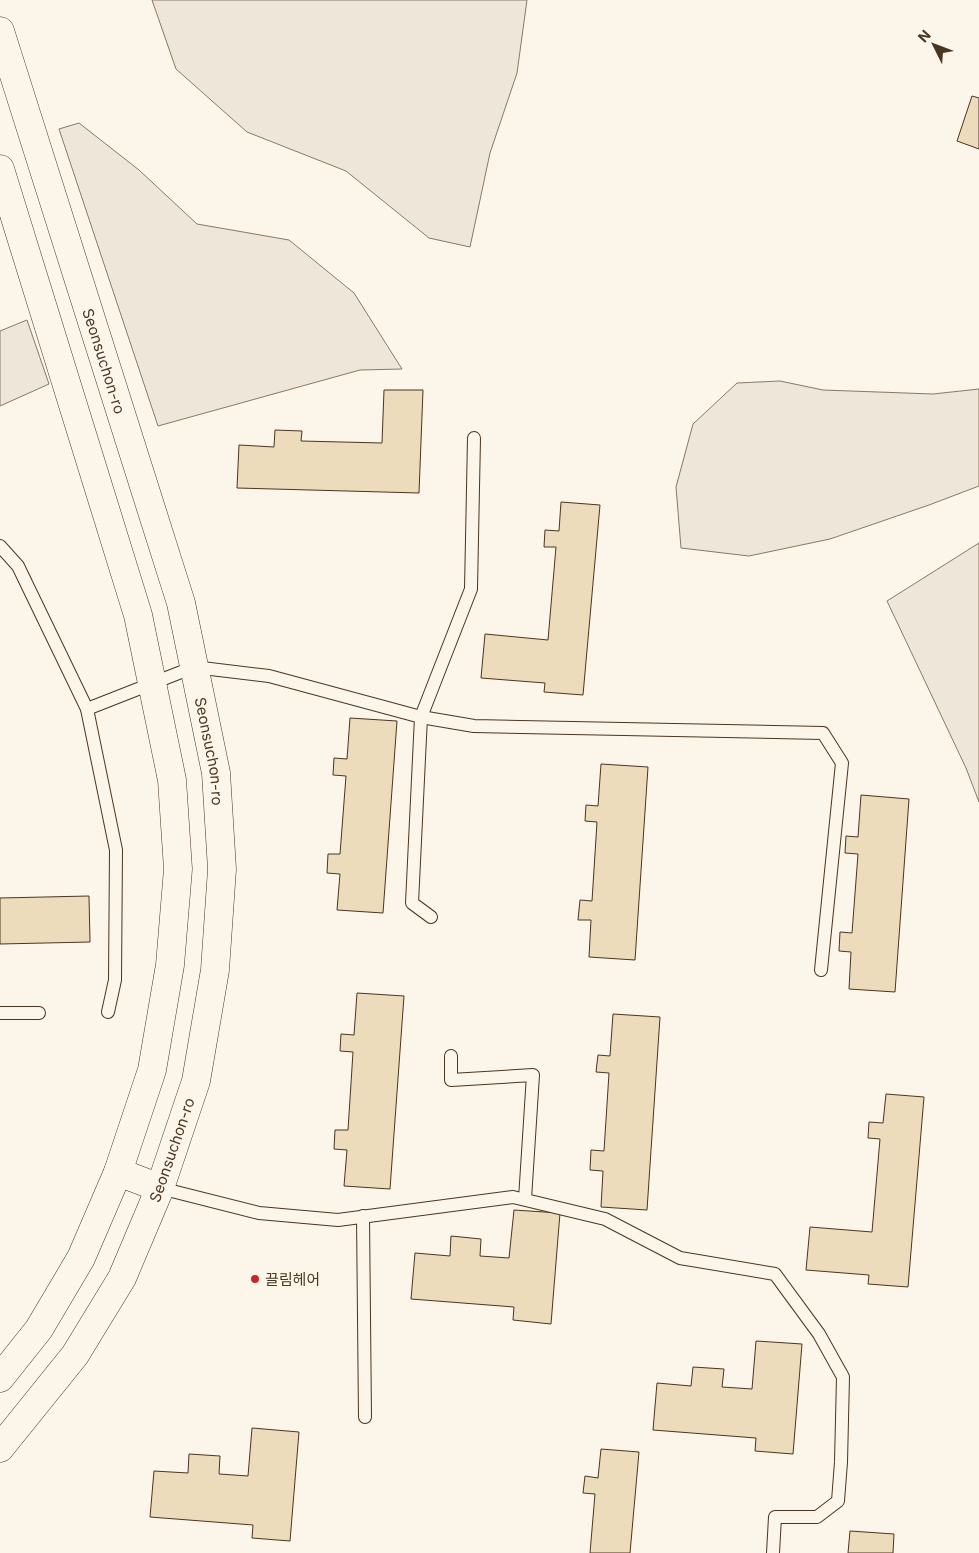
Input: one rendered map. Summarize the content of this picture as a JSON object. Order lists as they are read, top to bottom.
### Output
{
  "streets": {
    "street": ["Seonsuchon-ro"]
  },
  "places": ["끌림헤어"],
  "north": "top left"
}
